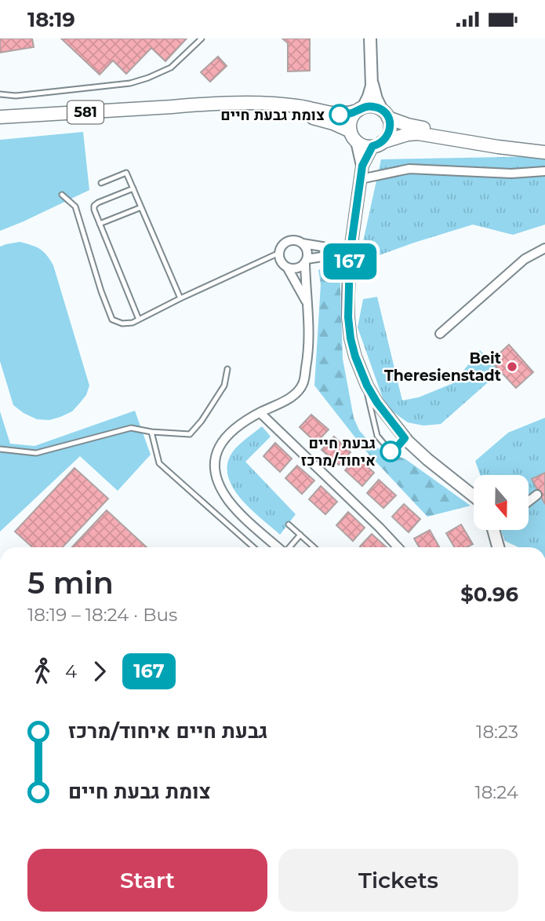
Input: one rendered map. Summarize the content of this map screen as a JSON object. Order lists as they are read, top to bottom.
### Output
{
  "streets": {
    "main road": ["581"]
  },
  "places": ["צומת גבעת חיים", "Beit Theresienstadt", "גבעת חיים איחוד/מרכז"],
  "lines": ["bus line 167"],
  "north": "bottom",
  "page": {
    "status": "18:19",
    "on_map": "167",
    "heading": ["5 min", "18:19 – 18:24 · Bus", "$0.96"],
    "legs": ["4", "167"],
    "list": [
      {
        "name": "גבעת חיים איחוד/מרכז",
        "value": "18:23"
      },
      {
        "name": "צומת גבעת חיים",
        "value": "18:24"
      }
    ],
    "buttons": ["Start", "Tickets"]
  }
}
